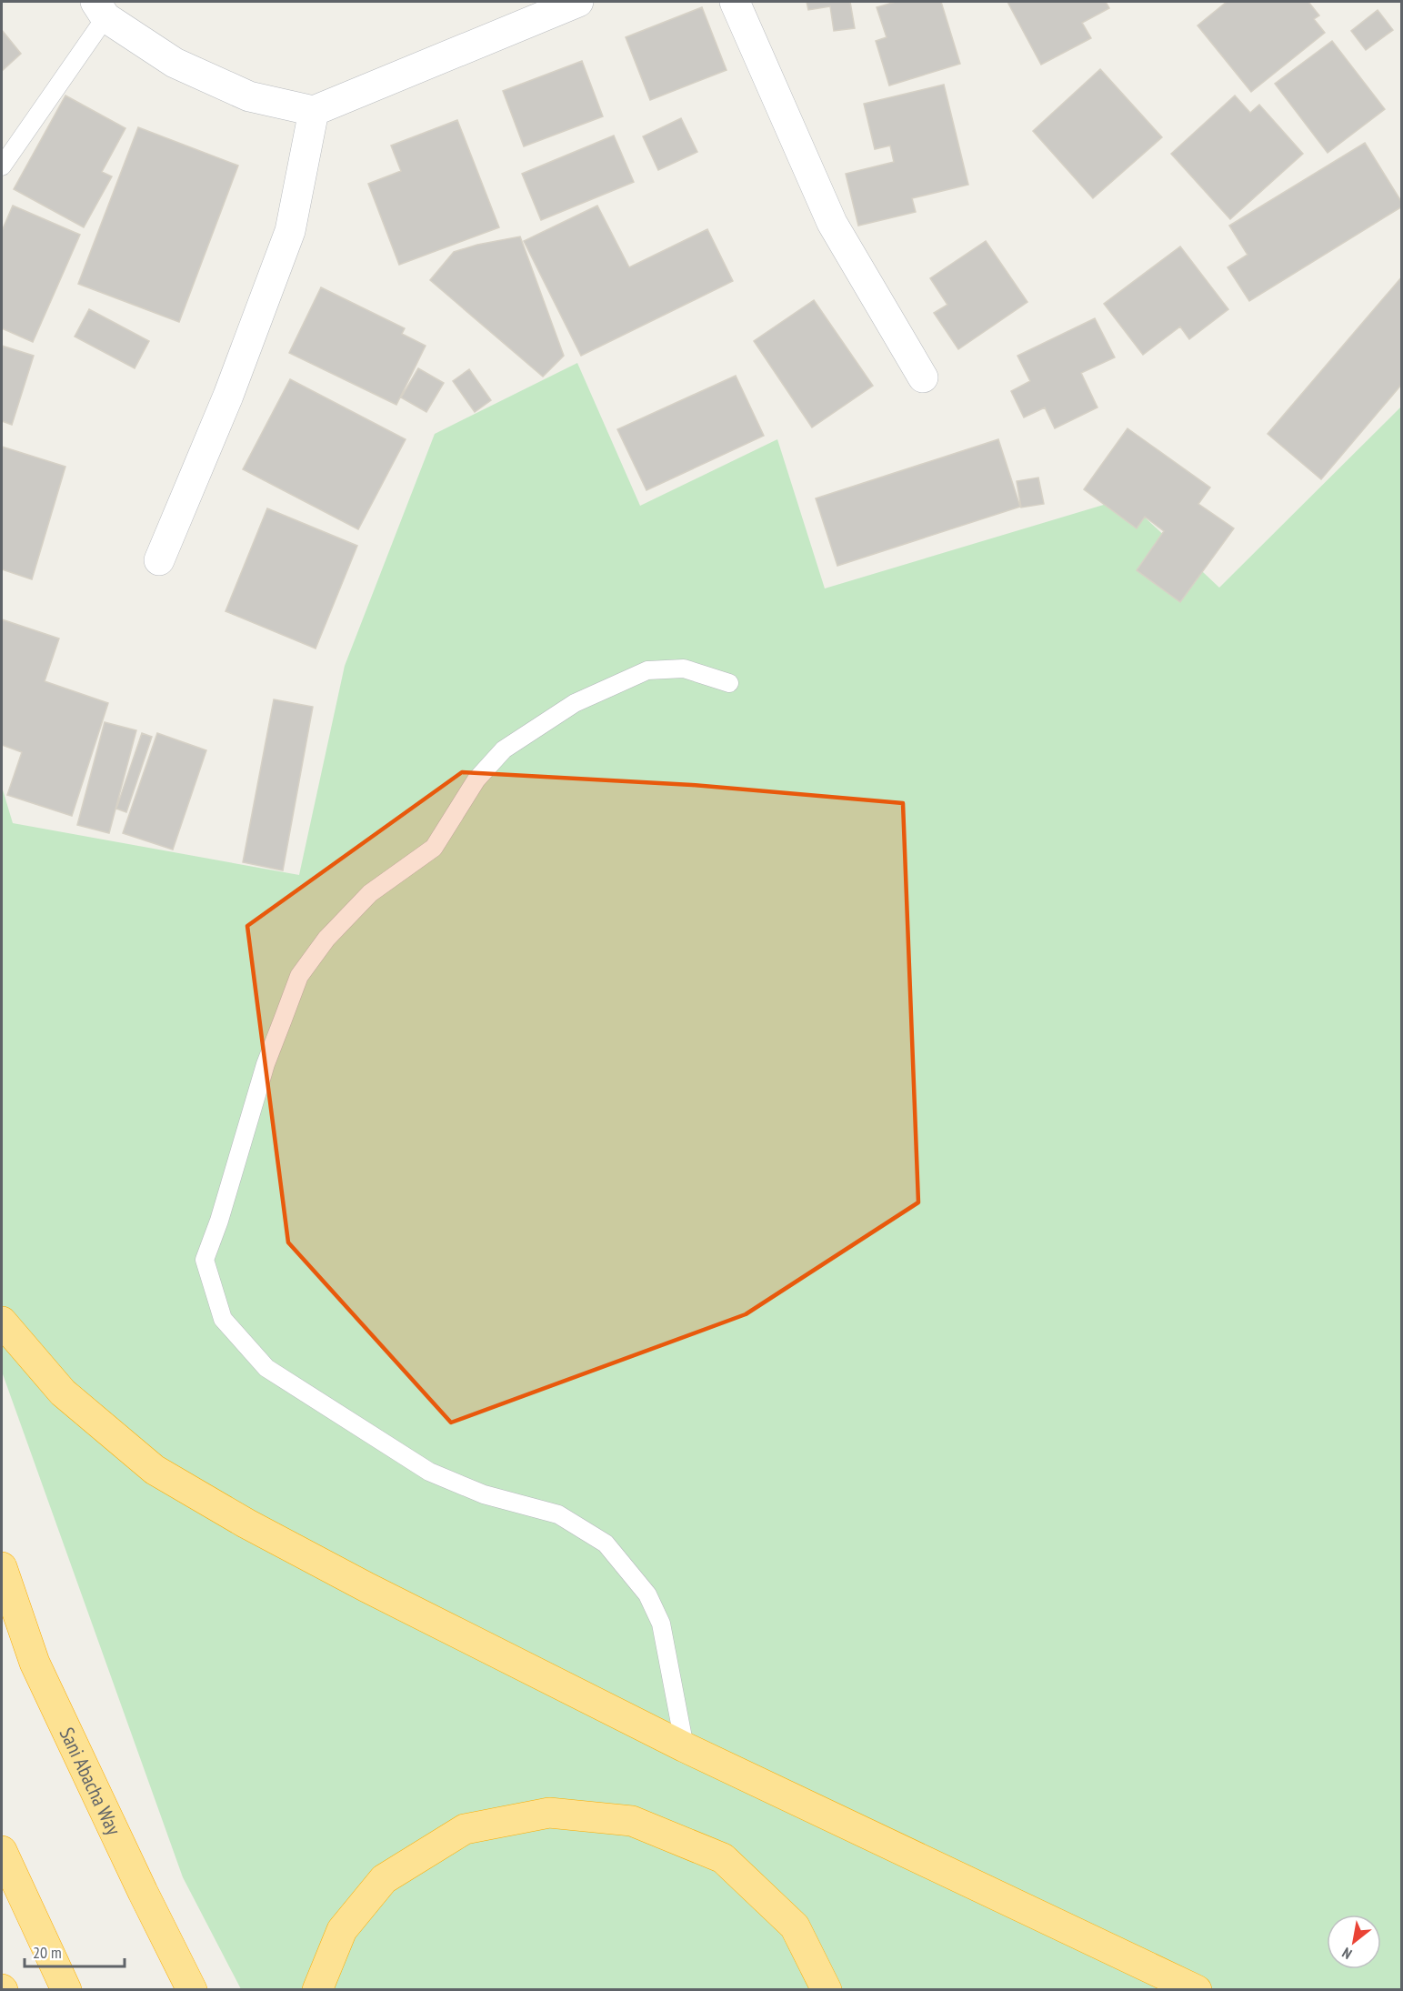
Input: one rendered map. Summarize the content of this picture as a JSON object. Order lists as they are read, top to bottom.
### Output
{
  "streets": {
    "highway": ["Sani Abacha Way"]
  },
  "scale_bar": "20 m",
  "north": "bottom left"
}
